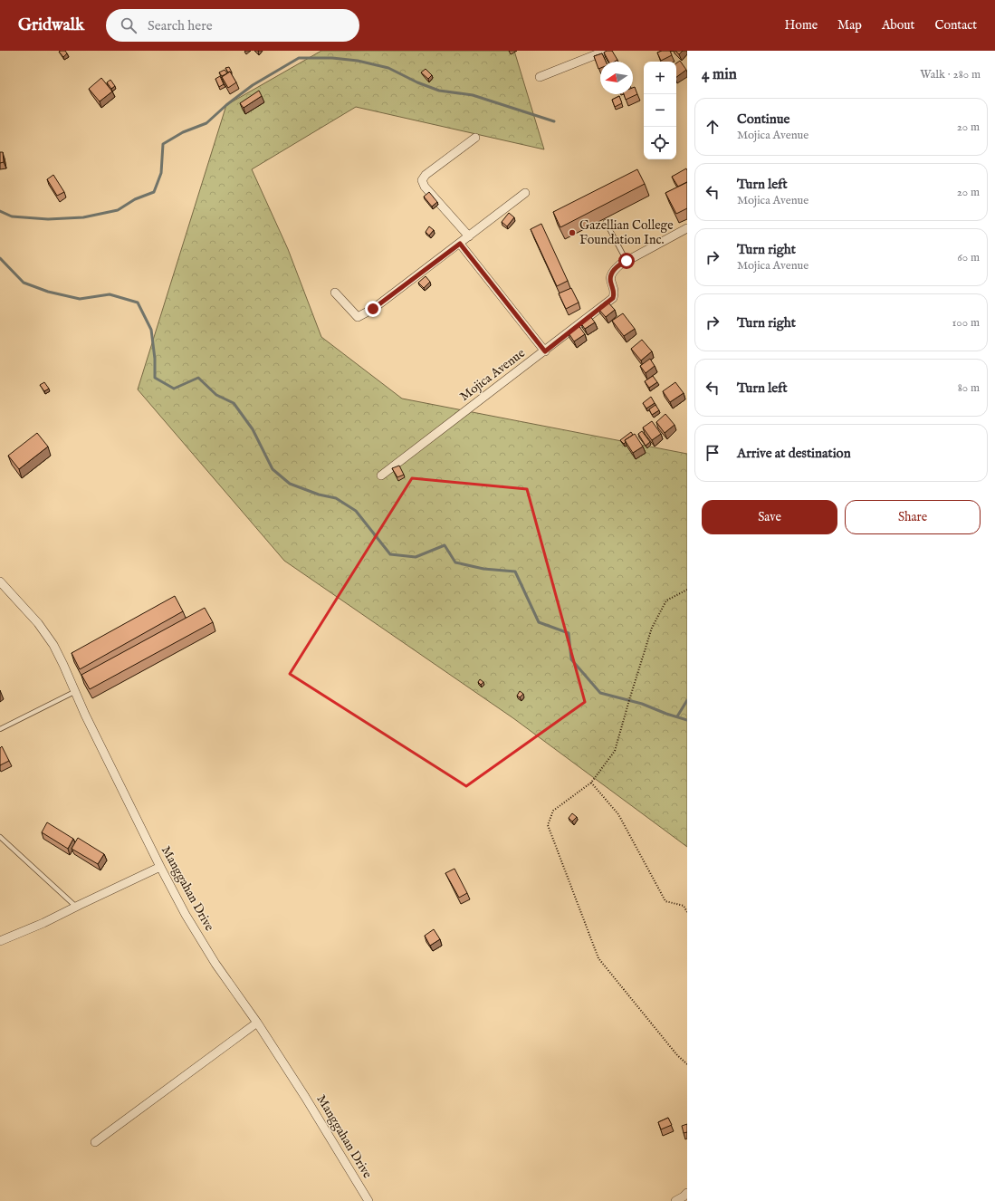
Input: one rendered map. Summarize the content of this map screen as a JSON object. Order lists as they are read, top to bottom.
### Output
{
  "streets": {
    "street": ["Mojica Avenue", "Manggahan Drive"]
  },
  "places": ["Gazellian College Foundation Inc."],
  "north": "left",
  "page": {
    "header": "Gridwalk",
    "search": "Search here",
    "nav": [
      "Home",
      "Map",
      "About",
      "Contact"
    ],
    "heading": ["4 min", "Walk · 280 m"],
    "map_buttons": ["+", "−"],
    "list": [
      ["Continue", "Mojica Avenue", "20 m"],
      ["Turn left", "Mojica Avenue", "20 m"],
      ["Turn right", "Mojica Avenue", "60 m"],
      ["Turn right", "100 m"],
      ["Turn left", "80 m"],
      "Arrive at destination"
    ],
    "buttons": ["Save", "Share"]
  }
}
